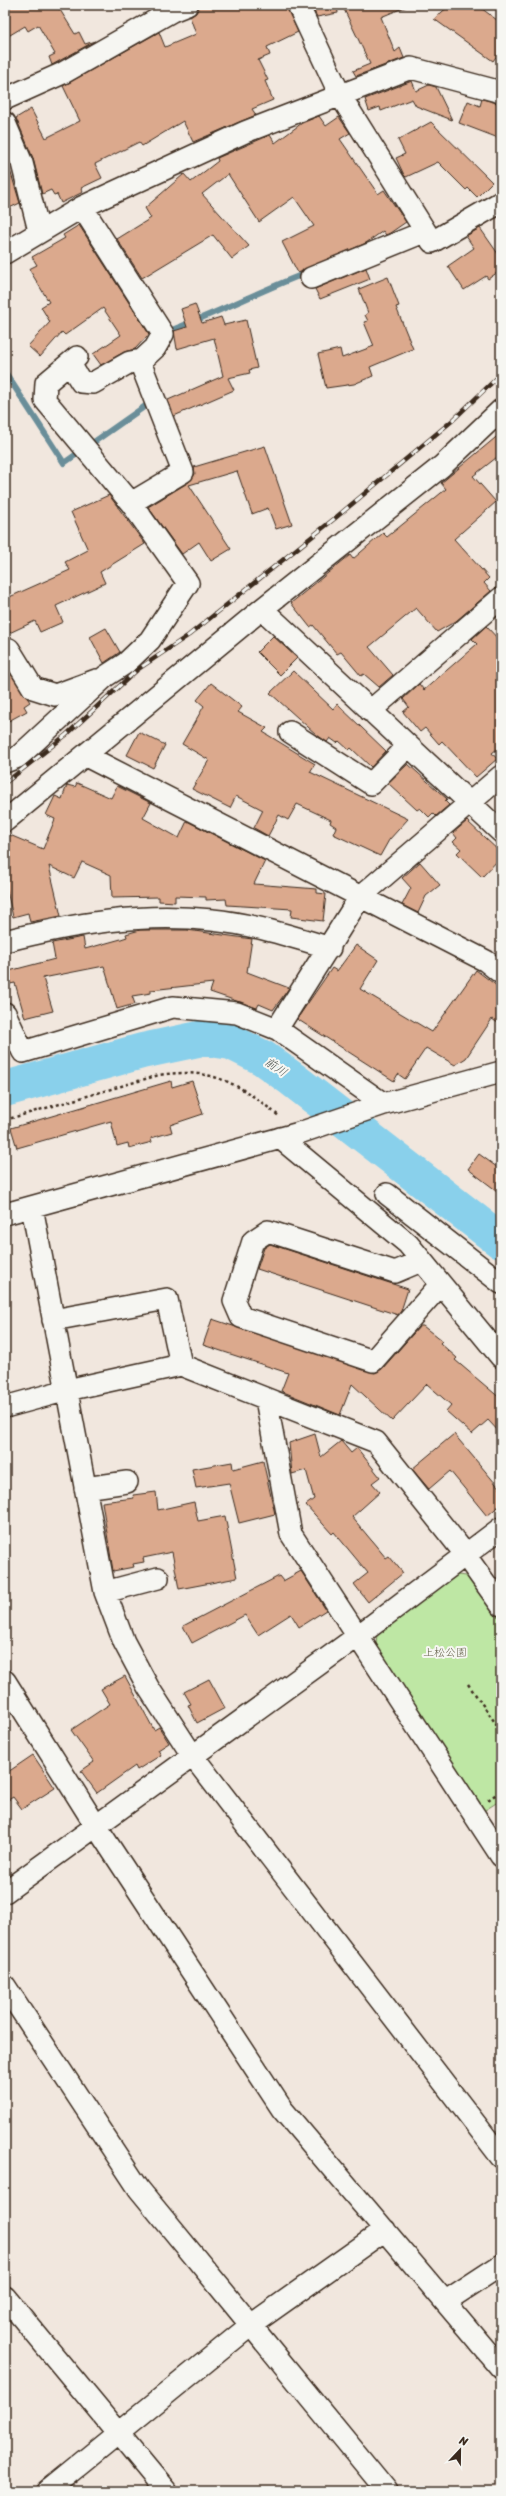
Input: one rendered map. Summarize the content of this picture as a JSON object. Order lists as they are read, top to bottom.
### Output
{
  "water": ["前川"],
  "parks": ["上松公園"],
  "north": "top"
}
